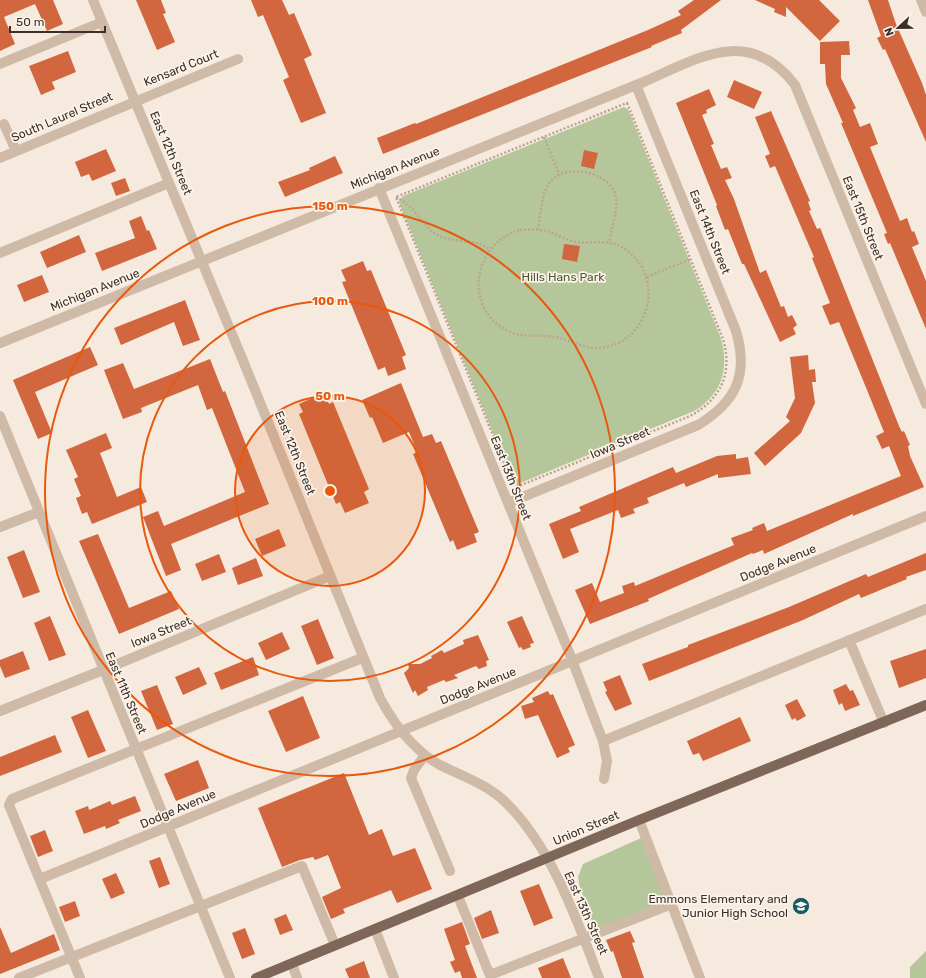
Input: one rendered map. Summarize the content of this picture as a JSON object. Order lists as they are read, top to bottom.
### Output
{
  "streets": {
    "main road": ["Union Street"],
    "street": [
      "Kensard Court",
      "South Laurel Street",
      "East 12th Street",
      "Michigan Avenue",
      "East 15th Street",
      "East 14th Street",
      "Iowa Street",
      "East 13th Street",
      "Dodge Avenue",
      "East 11th Street"
    ]
  },
  "crossings": [
    ["Kensard Court", "South Laurel Street"],
    ["Kensard Court", "East 12th Street"],
    ["South Laurel Street", "East 12th Street"],
    ["East 12th Street", "Michigan Avenue"],
    ["East 12th Street", "Iowa Street"],
    ["East 12th Street", "East 13th Street"],
    ["East 12th Street", "Dodge Avenue"],
    ["East 12th Street", "Union Street"],
    ["Michigan Avenue", "East 15th Street"],
    ["Michigan Avenue", "East 14th Street"],
    ["Michigan Avenue", "East 13th Street"],
    ["East 14th Street", "Iowa Street"],
    ["Iowa Street", "East 13th Street"],
    ["Iowa Street", "East 11th Street"],
    ["East 13th Street", "Dodge Avenue"],
    ["East 13th Street", "Union Street"],
    ["Dodge Avenue", "East 11th Street"]
  ],
  "parks": ["Hills Hans Park"],
  "places": {
    "school or university": ["Emmons Elementary and Junior High School"]
  },
  "scale_bar": "50 m",
  "north": "left",
  "rings": ["150 m", "100 m", "50 m"]
}
